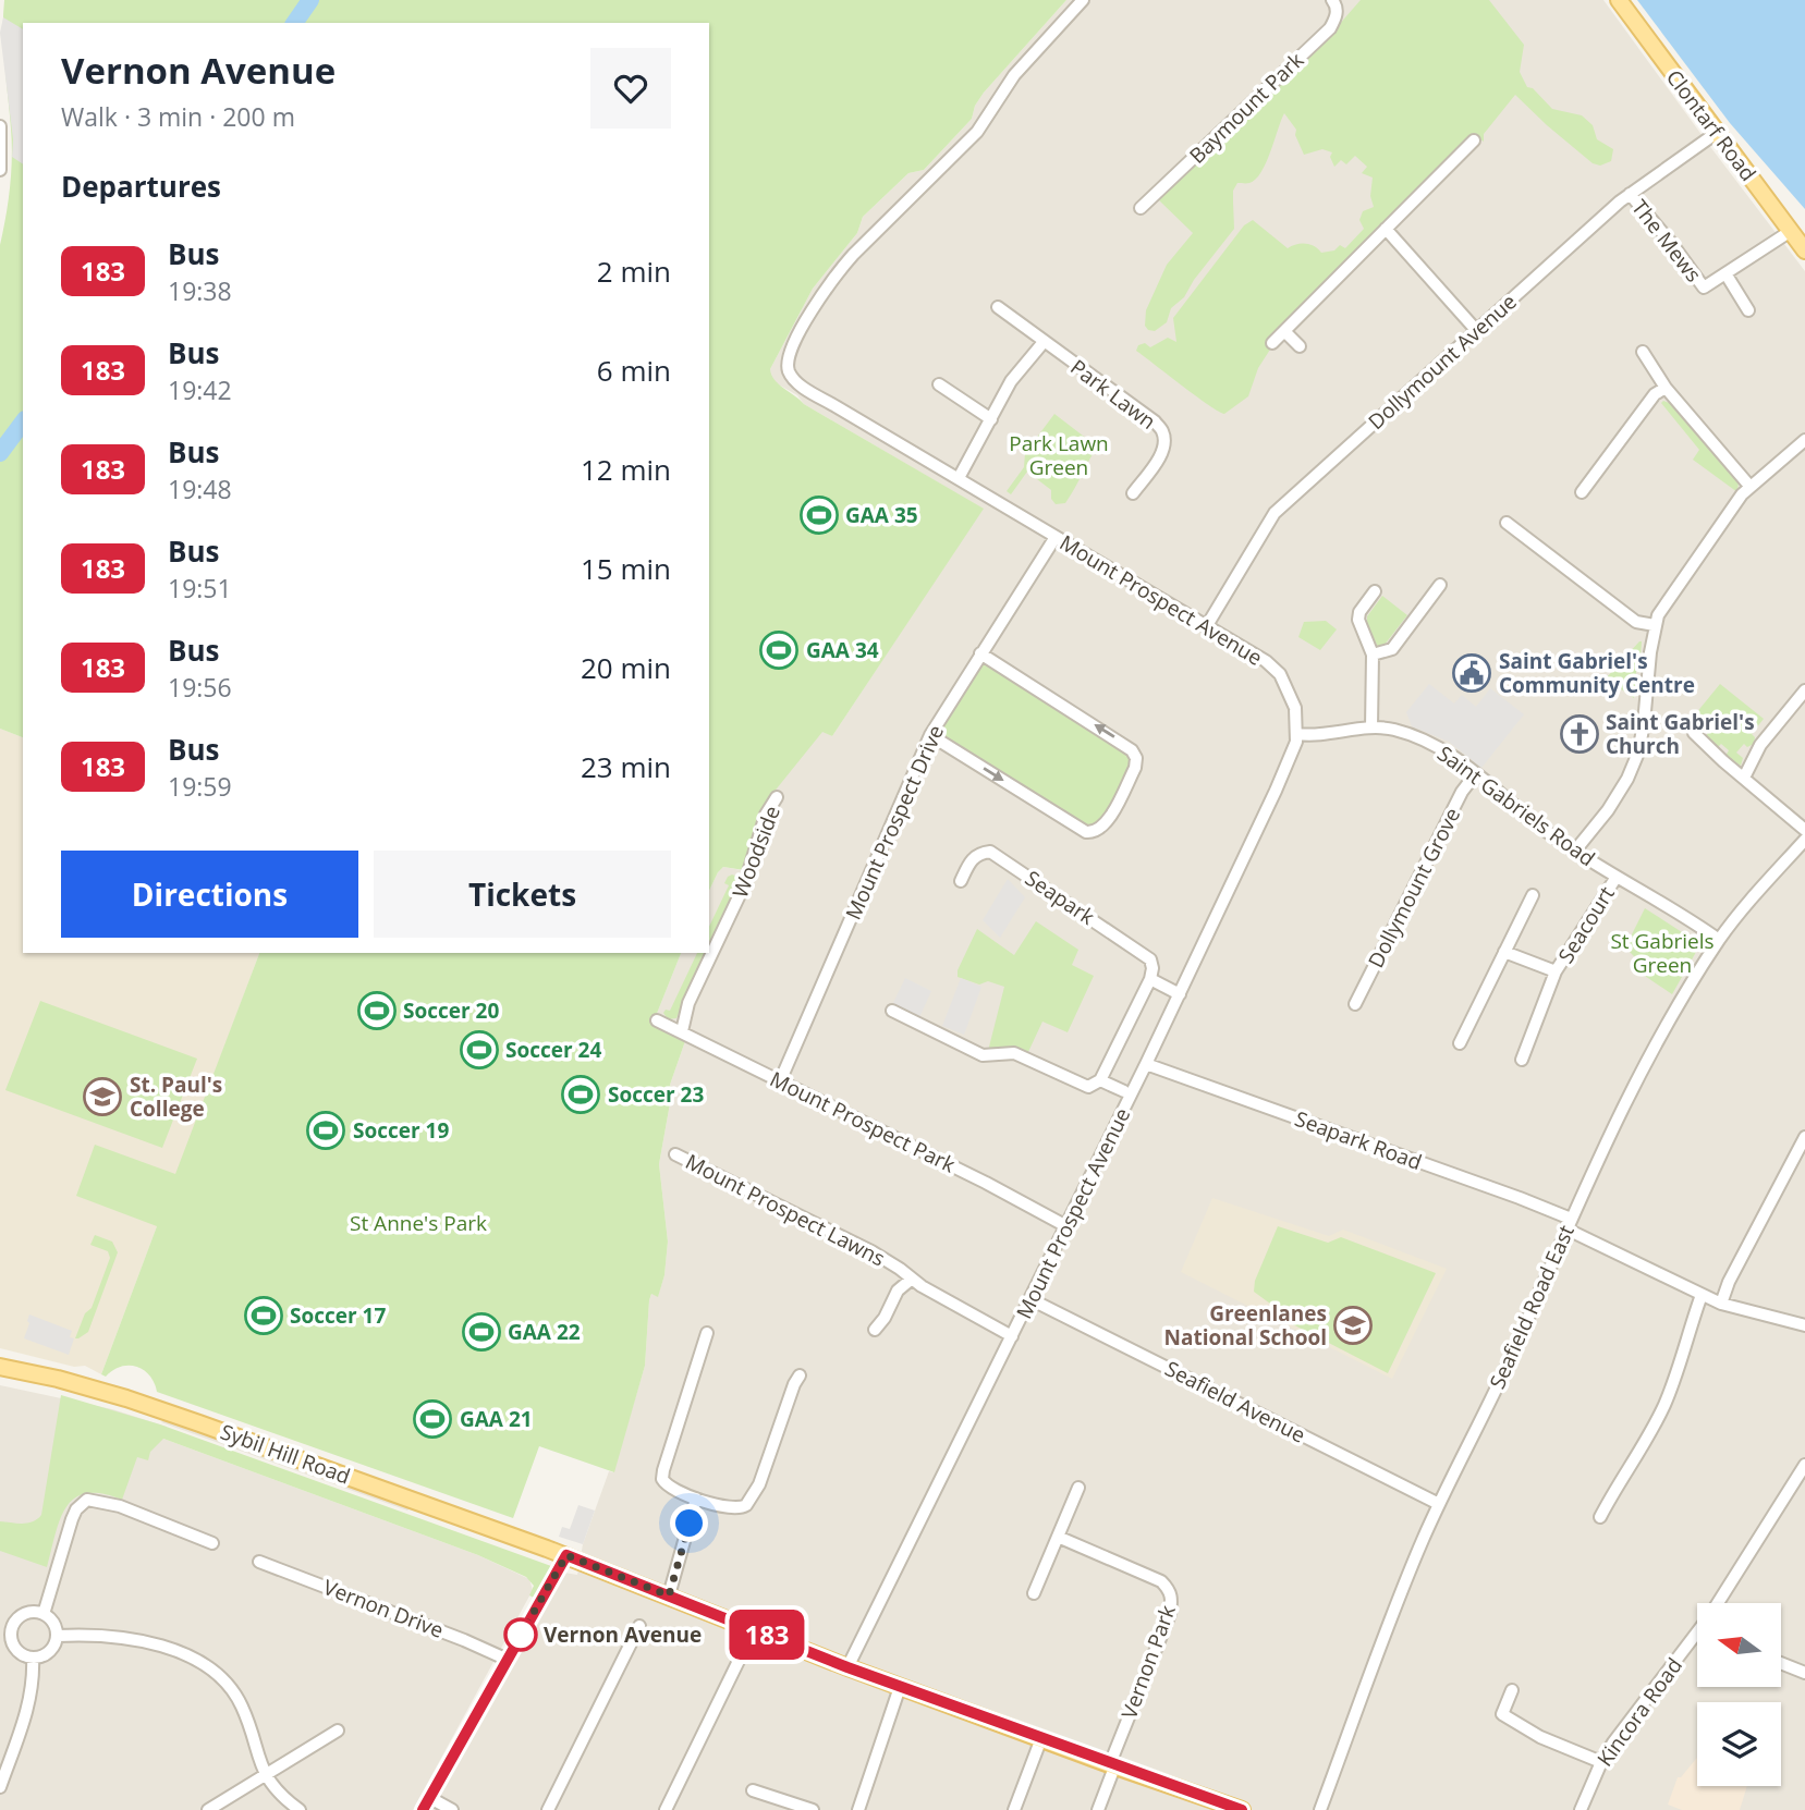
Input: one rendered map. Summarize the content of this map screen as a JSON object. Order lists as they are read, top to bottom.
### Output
{
  "streets": {
    "main road": ["Clontarf Road", "Sybil Hill Road"],
    "street": [
      "Baymount Park",
      "The Mews",
      "Dollymount Avenue",
      "Park Lawn",
      "Mount Prospect Avenue",
      "Saint Gabriels Road",
      "Mount Prospect Drive",
      "Woodside",
      "Dollymount Grove",
      "Seapark",
      "Seacourt",
      "Mount Prospect Park",
      "Seapark Road",
      "Mount Prospect Lawns",
      "Seafield Road East",
      "Seafield Avenue",
      "Vernon Drive",
      "Vernon Park",
      "Kincora Road"
    ]
  },
  "crossings": [
    ["Clontarf Road", "Dollymount Avenue"],
    ["The Mews", "Dollymount Avenue"],
    ["Dollymount Avenue", "Mount Prospect Avenue"],
    ["Mount Prospect Avenue", "Saint Gabriels Road"],
    ["Mount Prospect Avenue", "Mount Prospect Drive"],
    ["Mount Prospect Avenue", "Mount Prospect Park"],
    ["Mount Prospect Avenue", "Seapark Road"],
    ["Mount Prospect Avenue", "Mount Prospect Lawns"],
    ["Mount Prospect Avenue", "Seafield Avenue"],
    ["Saint Gabriels Road", "Dollymount Grove"],
    ["Saint Gabriels Road", "Seacourt"],
    ["Saint Gabriels Road", "Seafield Road East"],
    ["Mount Prospect Drive", "Mount Prospect Park"],
    ["Woodside", "Mount Prospect Park"],
    ["Seapark Road", "Seafield Road East"],
    ["Seafield Road East", "Seafield Avenue"]
  ],
  "parks": ["Park Lawn Green", "St Gabriels Green", "St Anne's Park"],
  "places": {
    "sports": [
      "GAA 35",
      "GAA 34",
      "Soccer 20",
      "Soccer 24",
      "Soccer 23",
      "Soccer 19",
      "Soccer 17",
      "GAA 22",
      "GAA 21"
    ],
    "public building": ["Saint Gabriel's Community Centre"],
    "church": ["Saint Gabriel's Church"],
    "school or university": ["St. Paul's College", "Greenlanes National School"],
    "other": ["Vernon Avenue"]
  },
  "lines": ["bus line 183"],
  "north": "left",
  "page": {
    "on_map": "183",
    "heading": [
      ["Vernon Avenue", "Walk · 3 min · 200 m"],
      "Departures"
    ],
    "list": [
      {
        "mark": "183",
        "name": "Bus",
        "note": "19:38",
        "value": "2 min"
      },
      {
        "mark": "183",
        "name": "Bus",
        "note": "19:42",
        "value": "6 min"
      },
      {
        "mark": "183",
        "name": "Bus",
        "note": "19:48",
        "value": "12 min"
      },
      {
        "mark": "183",
        "name": "Bus",
        "note": "19:51",
        "value": "15 min"
      },
      {
        "mark": "183",
        "name": "Bus",
        "note": "19:56",
        "value": "20 min"
      },
      {
        "mark": "183",
        "name": "Bus",
        "note": "19:59",
        "value": "23 min"
      }
    ],
    "buttons": ["Directions", "Tickets"]
  }
}
